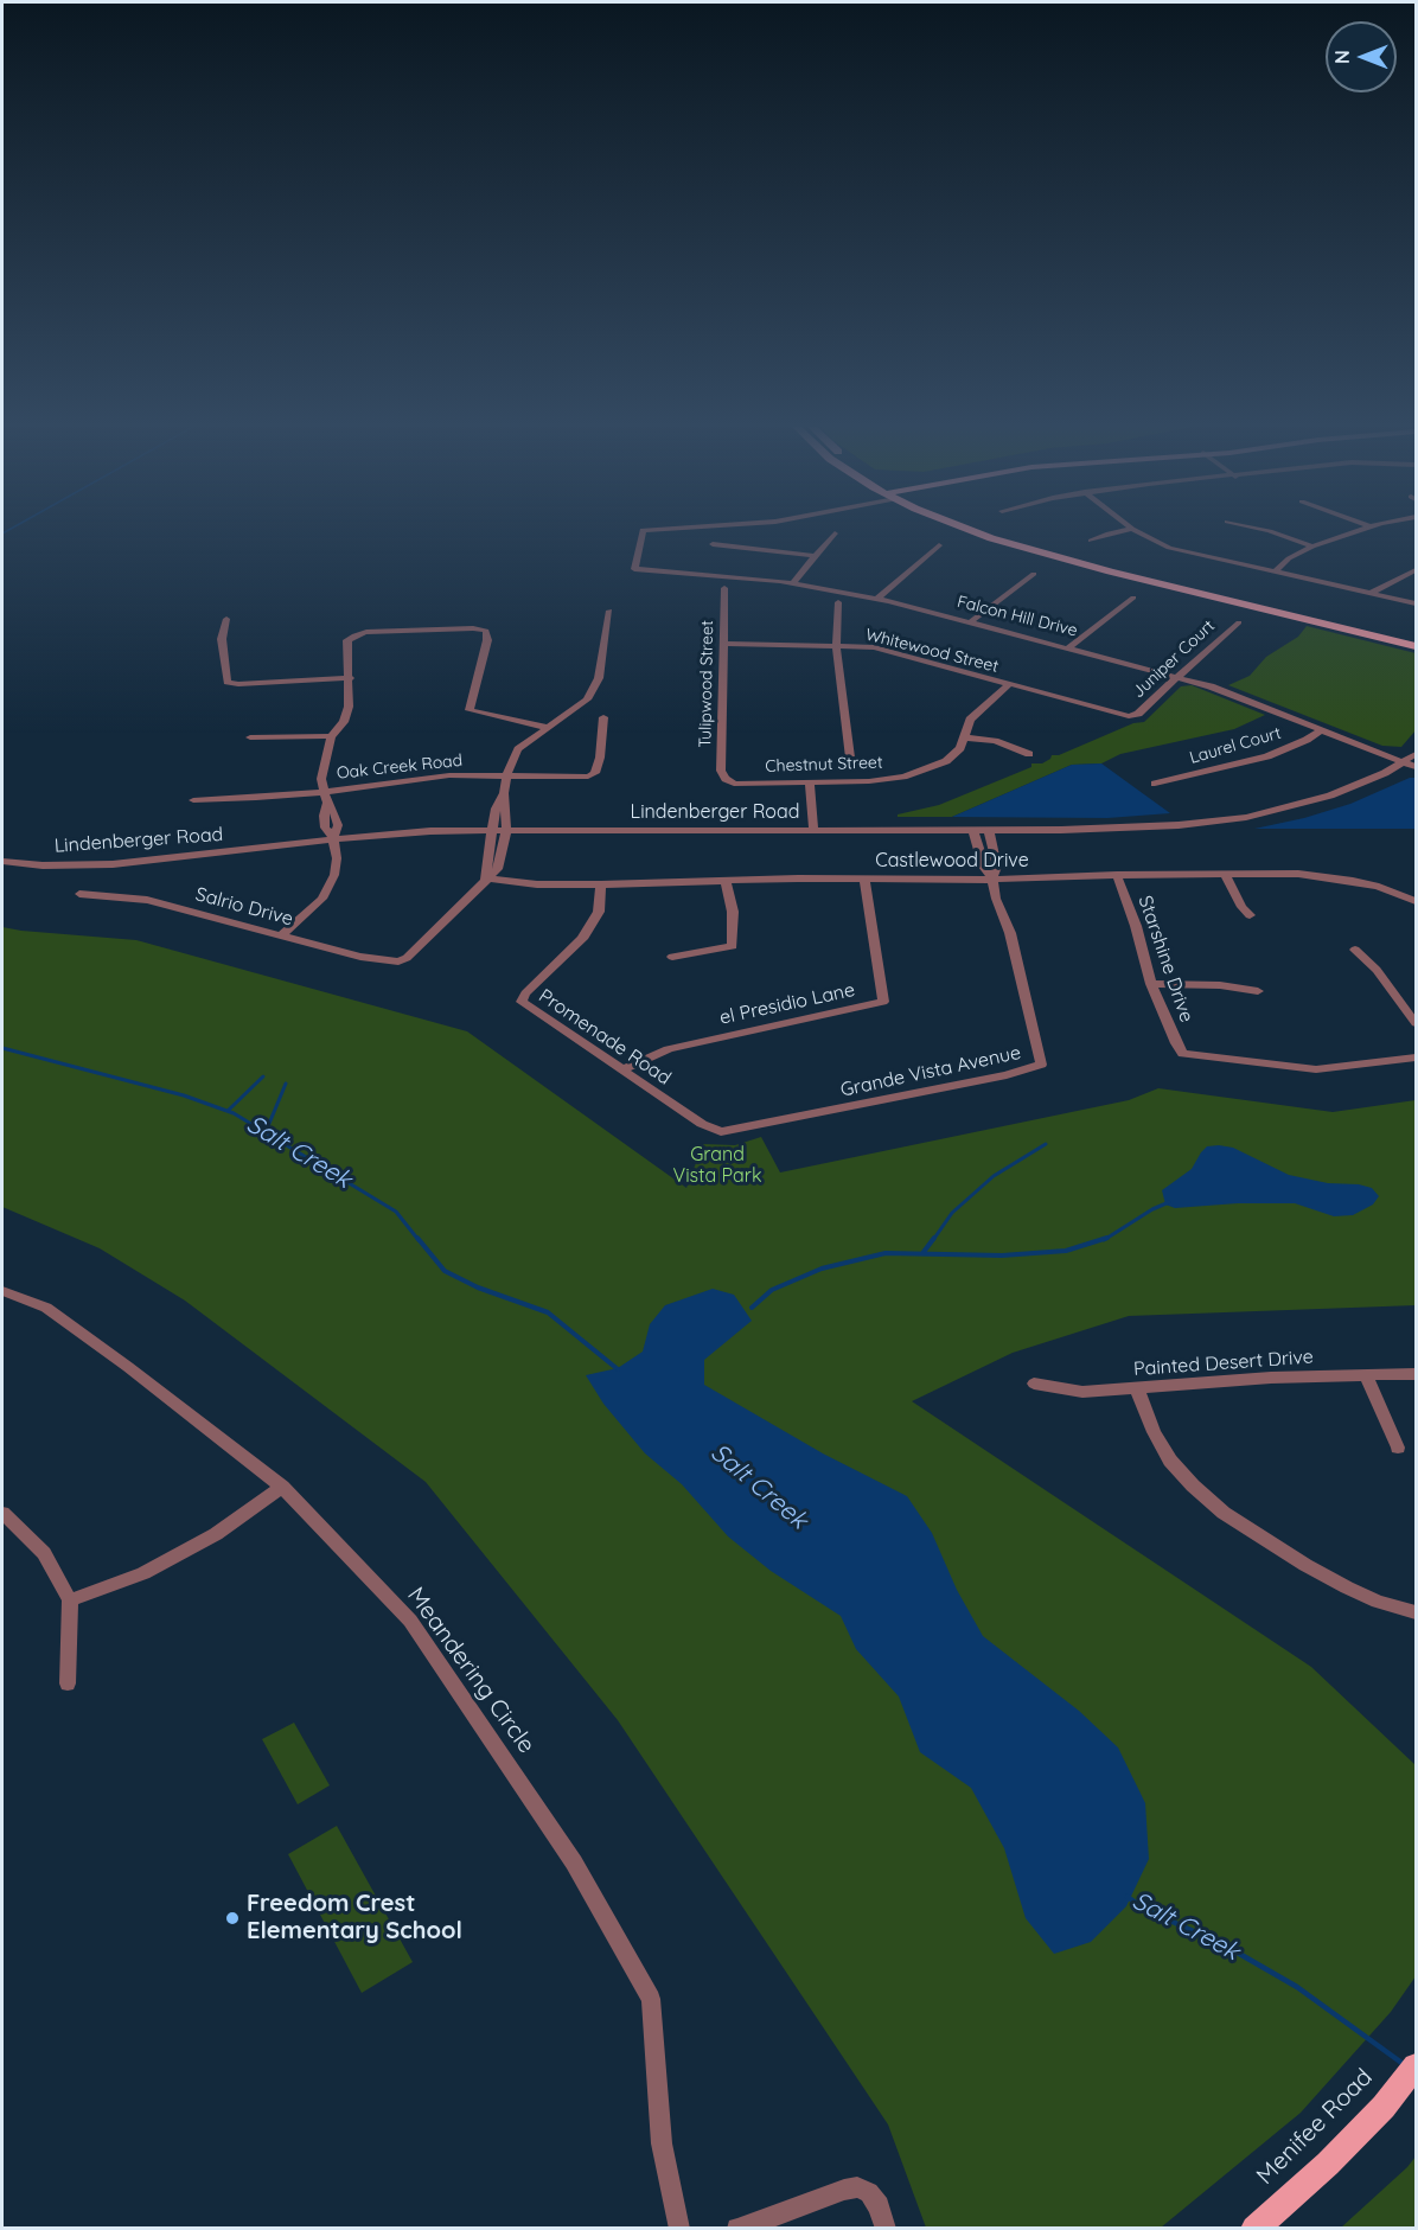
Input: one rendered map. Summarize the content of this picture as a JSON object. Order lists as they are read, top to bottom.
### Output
{
  "streets": {
    "main road": ["Menifee Road"],
    "street": [
      "Falcon Hill Drive",
      "Whitewood Street",
      "Juniper Court",
      "Tulipwood Street",
      "Laurel Court",
      "Chestnut Street",
      "Oak Creek Road",
      "Lindenberger Road",
      "Castlewood Drive",
      "Salrio Drive",
      "Starshine Drive",
      "el Presidio Lane",
      "Promenade Road",
      "Grande Vista Avenue",
      "Painted Desert Drive",
      "Meandering Circle"
    ]
  },
  "crossings": [
    ["Falcon Hill Drive", "Juniper Court"],
    ["Falcon Hill Drive", "Laurel Court"],
    ["Falcon Hill Drive", "Lindenberger Road"],
    ["Whitewood Street", "Juniper Court"],
    ["Whitewood Street", "Tulipwood Street"],
    ["Whitewood Street", "Chestnut Street"],
    ["Tulipwood Street", "Chestnut Street"],
    ["Lindenberger Road", "Grande Vista Avenue"],
    ["Castlewood Drive", "Salrio Drive"],
    ["Castlewood Drive", "Starshine Drive"],
    ["Castlewood Drive", "el Presidio Lane"],
    ["Castlewood Drive", "Promenade Road"],
    ["Castlewood Drive", "Grande Vista Avenue"],
    ["el Presidio Lane", "Promenade Road"],
    ["Promenade Road", "Grande Vista Avenue"]
  ],
  "water": ["Salt Creek"],
  "parks": ["Grand Vista Park"],
  "places": ["Freedom Crest Elementary School"],
  "north": "left"
}
